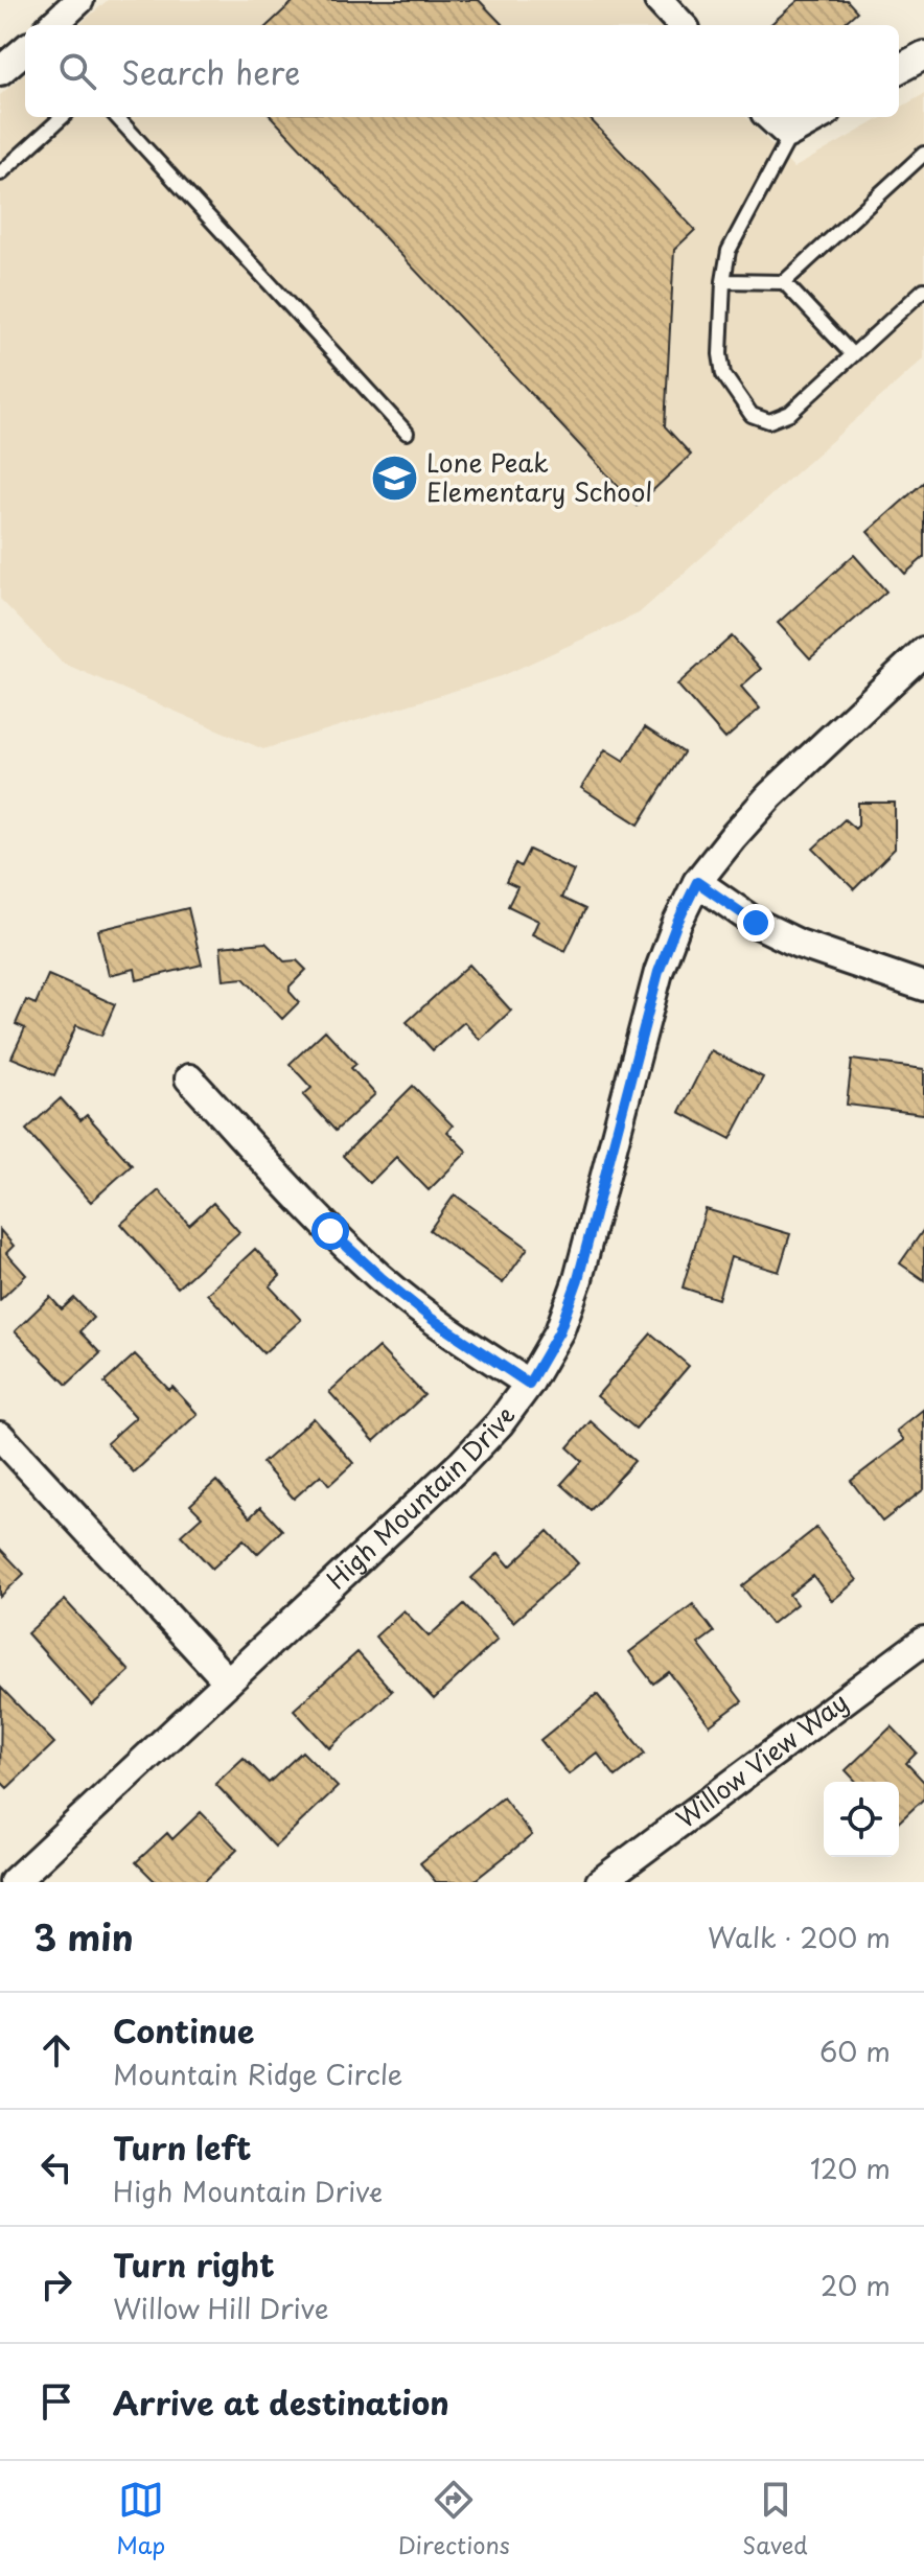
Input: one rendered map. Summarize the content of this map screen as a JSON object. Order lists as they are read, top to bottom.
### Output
{
  "streets": {
    "street": ["High Mountain Drive", "Willow View Way"]
  },
  "places": {
    "school or university": ["Lone Peak Elementary School"]
  },
  "page": {
    "search": "Search here",
    "heading": ["3 min", "Walk · 200 m"],
    "list": [
      ["Continue", "Mountain Ridge Circle", "60 m"],
      ["Turn left", "High Mountain Drive", "120 m"],
      ["Turn right", "Willow Hill Drive", "20 m"],
      "Arrive at destination"
    ],
    "nav": ["Map", "Directions", "Saved"]
  }
}
